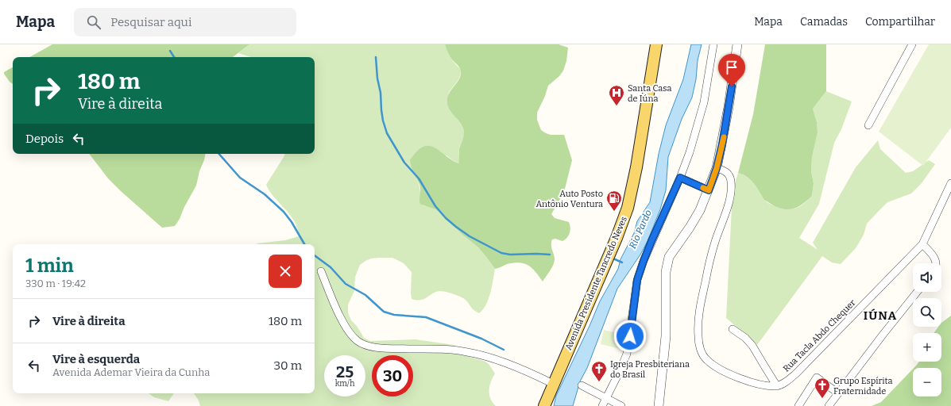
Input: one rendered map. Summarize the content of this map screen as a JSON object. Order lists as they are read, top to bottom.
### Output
{
  "streets": {
    "main road": ["Avenida Presidente Tancredo Neves"],
    "street": ["Rua Tacla Abdo Chequer"]
  },
  "districts": ["IÚNA"],
  "water": ["Rio Pardo"],
  "places": {
    "hospital": ["Santa Casa de Iúna"],
    "fuel station": ["Auto Posto Antônio Ventura"],
    "church": ["Igreja Presbiteriana do Brasil", "Grupo Espírita Fraternidade"]
  },
  "page": {
    "header": "Mapa",
    "search": "Pesquisar aqui",
    "nav": ["Mapa", "Camadas", "Compartilhar"],
    "turn": ["180 m", "Vire à direita"],
    "then": "Depois",
    "heading": ["1 min", "330 m · 19:42"],
    "map_buttons": ["+", "−"],
    "list": [
      {
        "name": "Vire à direita",
        "value": "180 m"
      },
      {
        "name": "Vire à esquerda",
        "note": "Avenida Ademar Vieira da Cunha",
        "value": "30 m"
      }
    ],
    "speed": "25 km/h",
    "limit": "30"
  }
}
